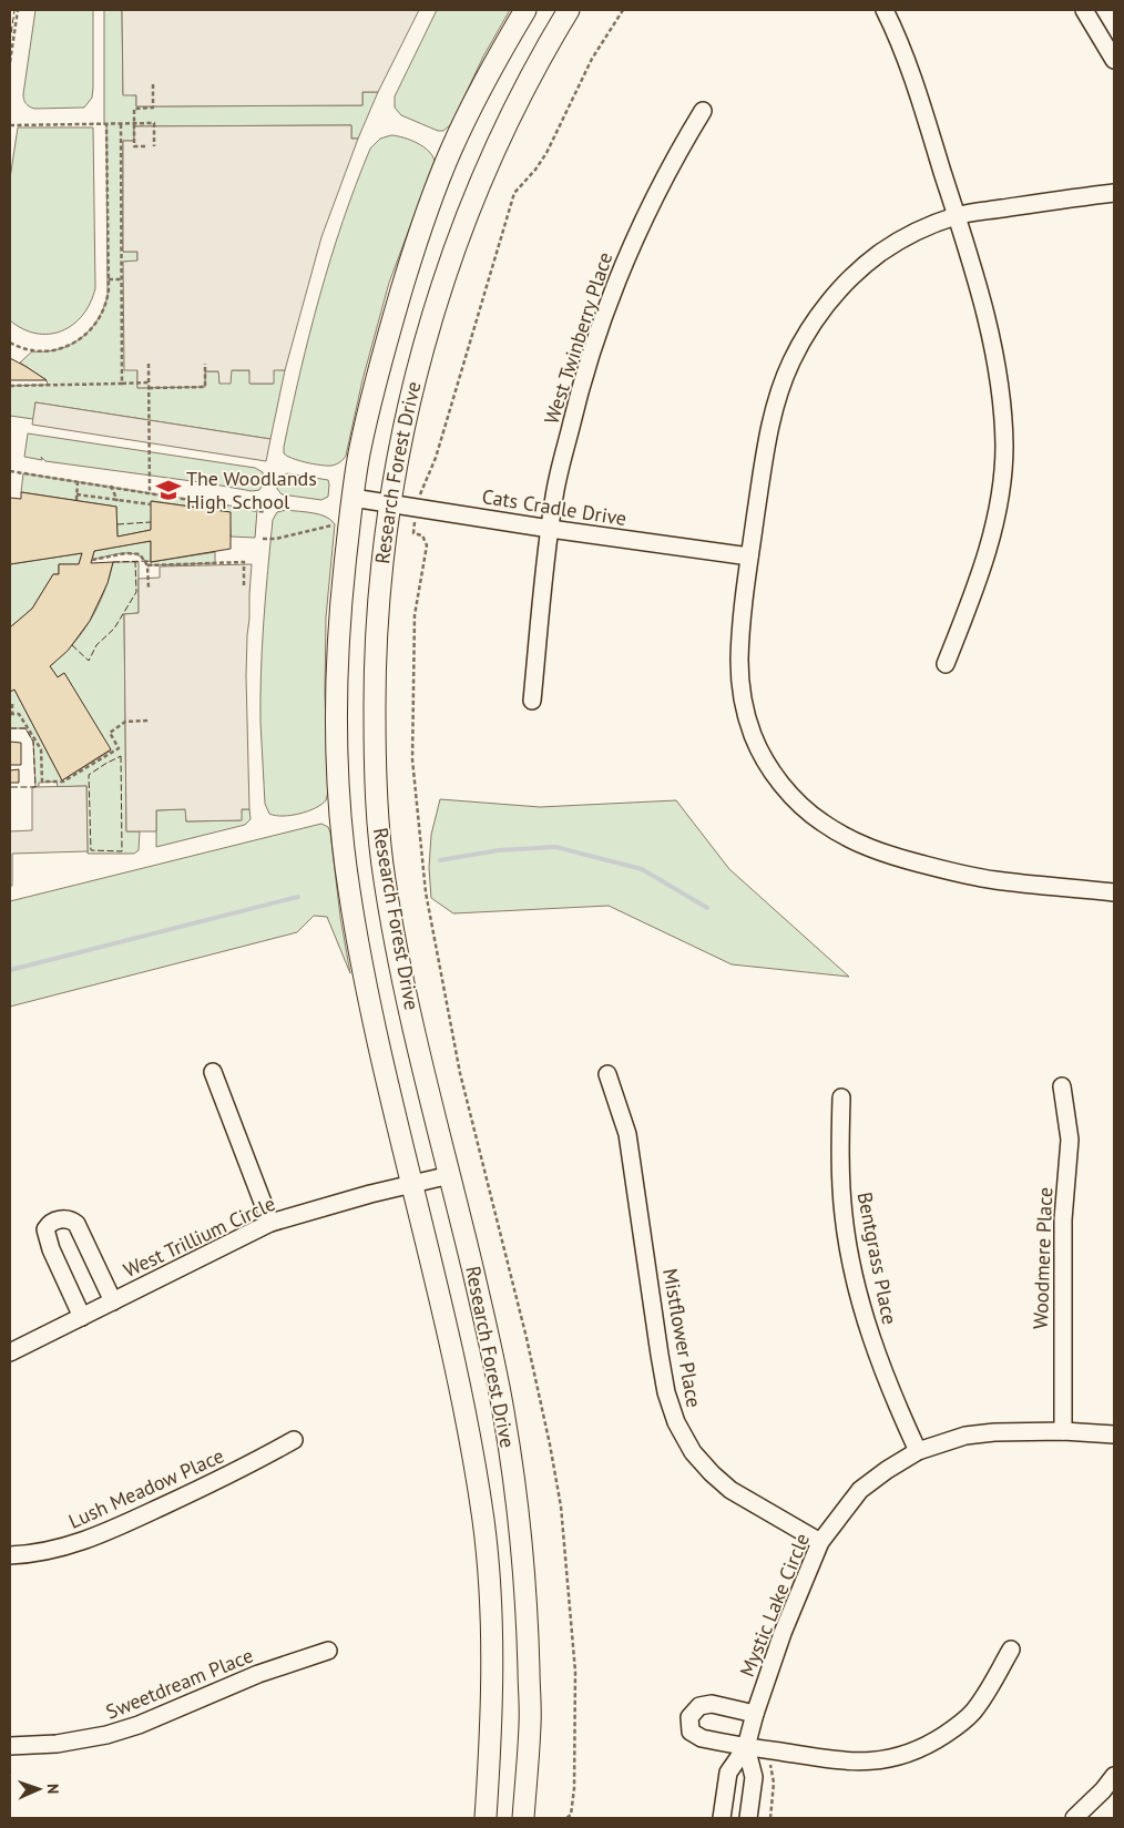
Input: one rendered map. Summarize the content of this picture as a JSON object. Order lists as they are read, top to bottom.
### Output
{
  "streets": {
    "main road": ["Research Forest Drive"],
    "street": [
      "West Twinberry Place",
      "Cats Cradle Drive",
      "West Trillium Circle",
      "Bentgrass Place",
      "Woodmere Place",
      "Mistflower Place",
      "Lush Meadow Place",
      "Mystic Lake Circle",
      "Sweetdream Place"
    ]
  },
  "crossings": [
    ["West Twinberry Place", "Cats Cradle Drive"],
    ["Research Forest Drive", "Cats Cradle Drive"],
    ["Research Forest Drive", "West Trillium Circle"],
    ["Bentgrass Place", "Mystic Lake Circle"],
    ["Woodmere Place", "Mystic Lake Circle"],
    ["Mistflower Place", "Mystic Lake Circle"]
  ],
  "places": {
    "school or university": ["The Woodlands High School"]
  },
  "north": "right"
}
